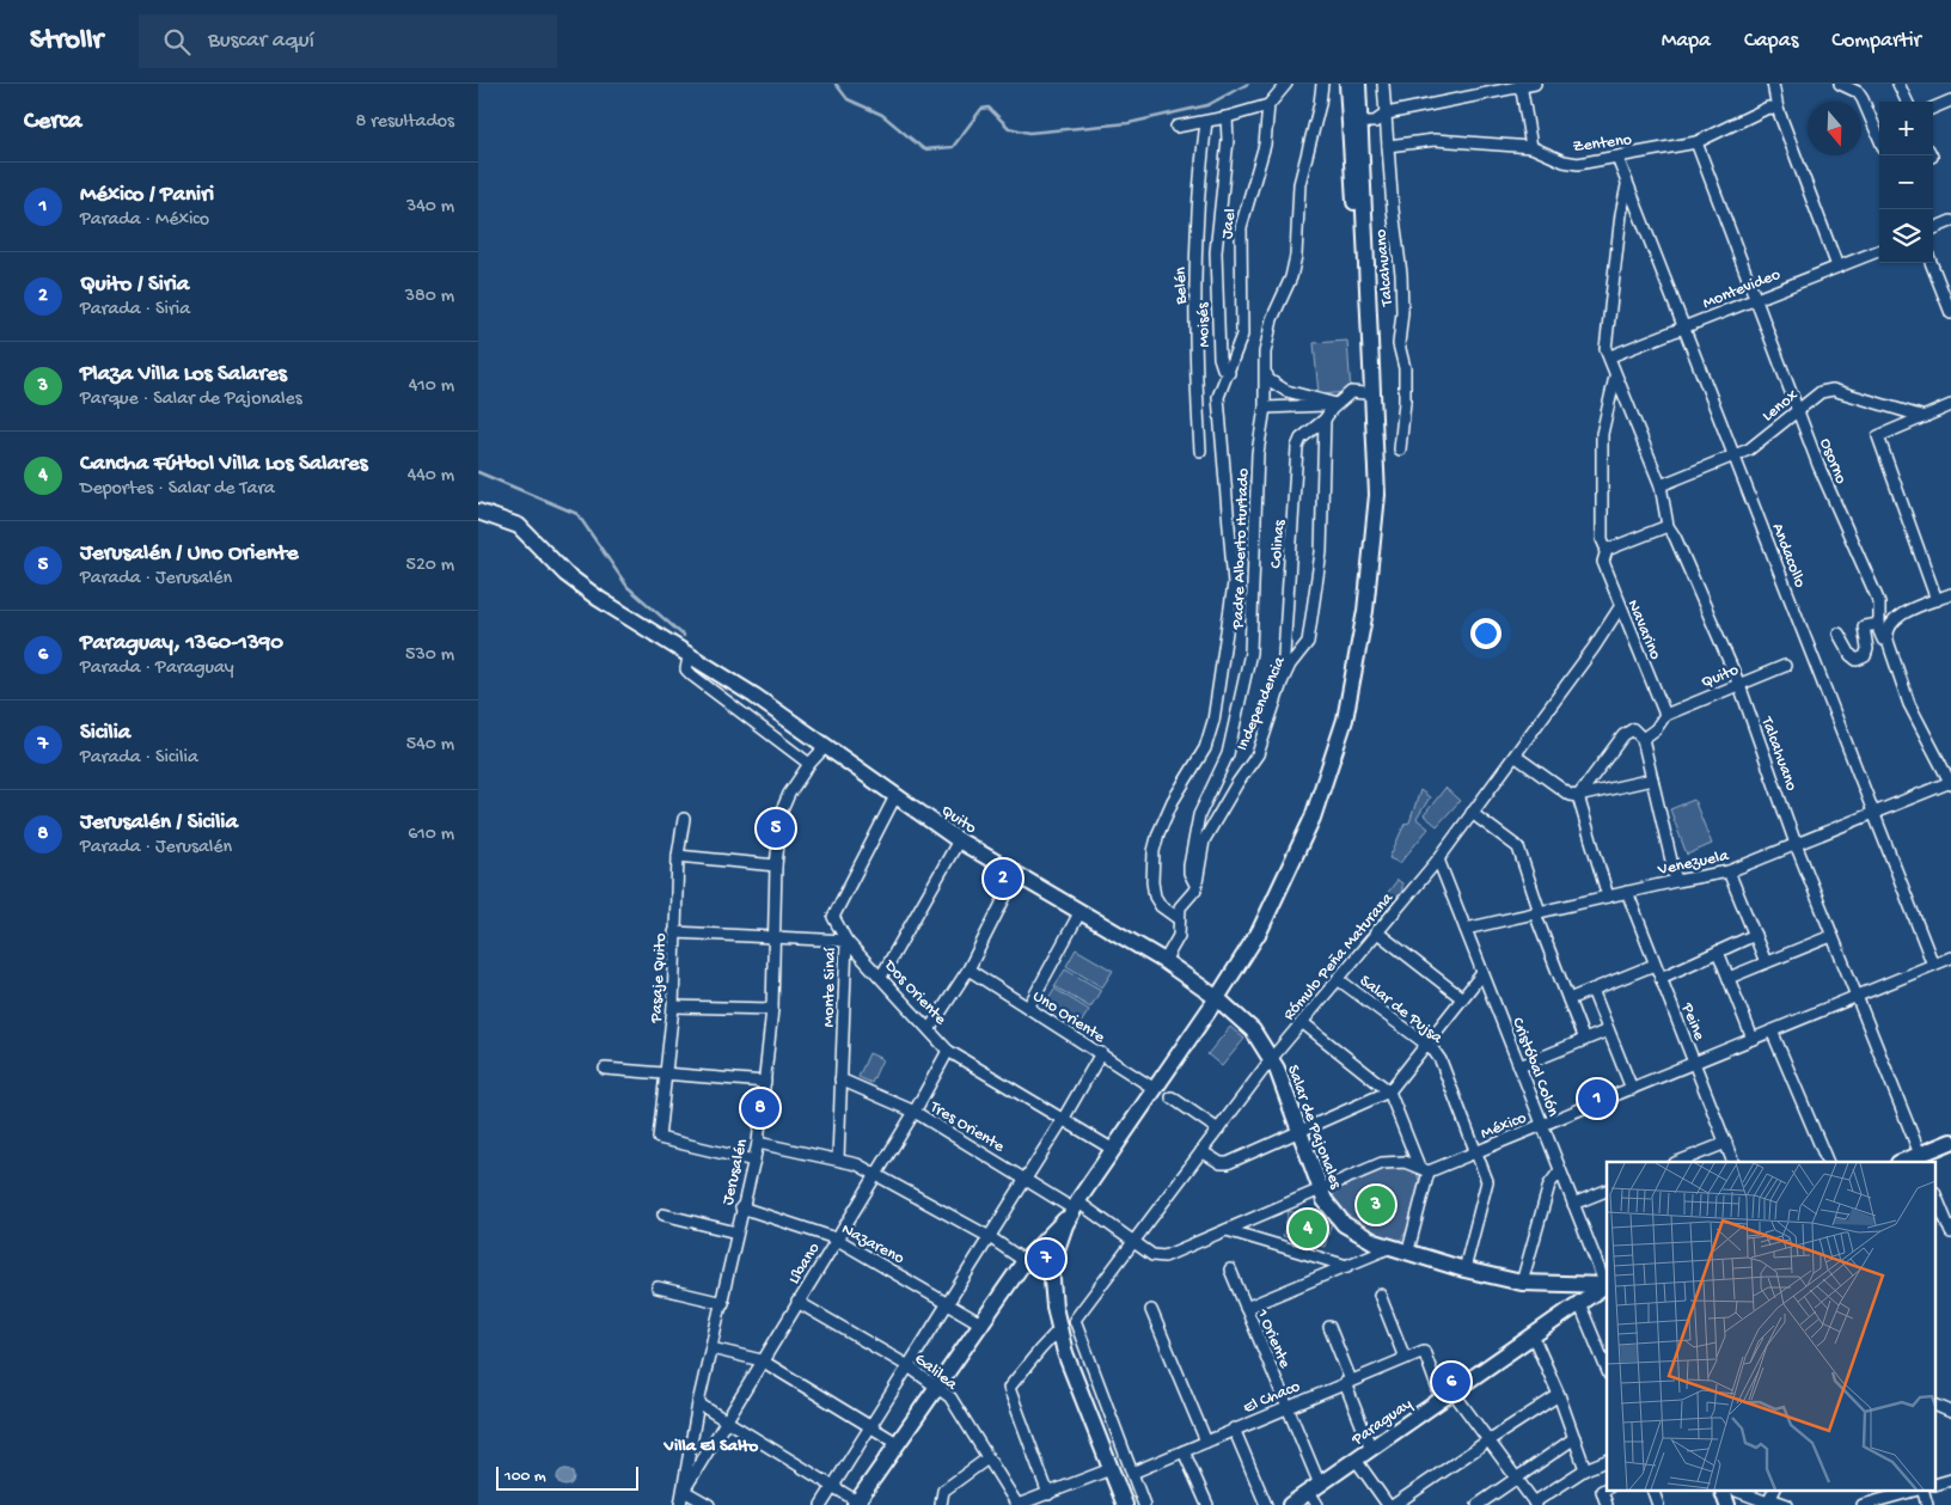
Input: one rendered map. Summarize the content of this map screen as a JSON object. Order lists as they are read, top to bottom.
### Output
{
  "streets": {
    "main road": ["Quito", "Salar de Pajonales", "Paraguay"],
    "street": [
      "Zenteno",
      "Jael",
      "Talcahuano",
      "Belén",
      "Montevideo",
      "Moisés",
      "Lenox",
      "Osorno",
      "Colinas",
      "Padre Alberto Hurtado",
      "Andacollo",
      "Navarino",
      "Independencia",
      "Venezuela",
      "Rómulo Peña Maturana",
      "Pasaje Quito",
      "Monte Sinaí",
      "Dos Oriente",
      "Salar de Pujsa",
      "Uno Oriente",
      "Peine",
      "Cristóbal Colón",
      "México",
      "Tres Oriente",
      "Jerusalén",
      "Nazareno",
      "Líbano",
      "1 Oriente",
      "Galilea",
      "El Chaco"
    ]
  },
  "crossings": [
    ["Zenteno", "Talcahuano"],
    ["Zenteno", "Osorno"],
    ["Zenteno", "Andacollo"],
    ["Jael", "Moisés"],
    ["Talcahuano", "Montevideo"],
    ["Talcahuano", "Lenox"],
    ["Talcahuano", "Navarino"],
    ["Talcahuano", "Quito"],
    ["Talcahuano", "Venezuela"],
    ["Talcahuano", "México"],
    ["Montevideo", "Osorno"],
    ["Montevideo", "Andacollo"],
    ["Lenox", "Osorno"],
    ["Lenox", "Andacollo"],
    ["Osorno", "Venezuela"],
    ["Colinas", "Independencia"],
    ["Padre Alberto Hurtado", "Independencia"],
    ["Andacollo", "Venezuela"],
    ["Andacollo", "México"],
    ["Navarino", "Quito"],
    ["Navarino", "Rómulo Peña Maturana"],
    ["Quito", "Independencia"],
    ["Quito", "Monte Sinaí"],
    ["Quito", "Salar de Pajonales"],
    ["Quito", "Jerusalén"],
    ["Venezuela", "Peine"],
    ["Venezuela", "Cristóbal Colón"],
    ["Rómulo Peña Maturana", "Salar de Pujsa"],
    ["Rómulo Peña Maturana", "Cristóbal Colón"],
    ["Rómulo Peña Maturana", "México"],
    ["Rómulo Peña Maturana", "Salar de Pajonales"],
    ["Rómulo Peña Maturana", "El Chaco"],
    ["Pasaje Quito", "Jerusalén"],
    ["Monte Sinaí", "Dos Oriente"],
    ["Monte Sinaí", "Tres Oriente"],
    ["Dos Oriente", "Líbano"],
    ["Salar de Pujsa", "México"],
    ["Salar de Pujsa", "Salar de Pajonales"],
    ["Peine", "México"],
    ["Cristóbal Colón", "México"],
    ["Cristóbal Colón", "Salar de Pajonales"],
    ["Cristóbal Colón", "Paraguay"],
    ["México", "Tres Oriente"],
    ["México", "Salar de Pajonales"],
    ["Tres Oriente", "Líbano"],
    ["Salar de Pajonales", "Paraguay"],
    ["Jerusalén", "Nazareno"],
    ["Jerusalén", "Líbano"],
    ["Nazareno", "Líbano"],
    ["Líbano", "Galilea"],
    ["1 Oriente", "El Chaco"],
    ["1 Oriente", "Paraguay"],
    ["El Chaco", "Paraguay"]
  ],
  "districts": ["Villa El Salto"],
  "scale_bar": "100 m",
  "north": "bottom",
  "page": {
    "header": "Strollr",
    "search": "Buscar aquí",
    "nav": ["Mapa", "Capas", "Compartir"],
    "heading": ["Cerca", "8 resultados"],
    "map_buttons": ["+", "−"],
    "list": [
      {
        "mark": "1",
        "name": "México / Paniri",
        "note": "Parada · México",
        "value": "340 m"
      },
      {
        "mark": "2",
        "name": "Quito / Siria",
        "note": "Parada · Siria",
        "value": "380 m"
      },
      {
        "mark": "3",
        "name": "Plaza Villa Los Salares",
        "note": "Parque · Salar de Pajonales",
        "value": "410 m"
      },
      {
        "mark": "4",
        "name": "Cancha Fútbol Villa Los Salares",
        "note": "Deportes · Salar de Tara",
        "value": "440 m"
      },
      {
        "mark": "5",
        "name": "Jerusalén / Uno Oriente",
        "note": "Parada · Jerusalén",
        "value": "520 m"
      },
      {
        "mark": "6",
        "name": "Paraguay, 1360-1390",
        "note": "Parada · Paraguay",
        "value": "530 m"
      },
      {
        "mark": "7",
        "name": "Sicilia",
        "note": "Parada · Sicilia",
        "value": "540 m"
      },
      {
        "mark": "8",
        "name": "Jerusalén / Sicilia",
        "note": "Parada · Jerusalén",
        "value": "610 m"
      }
    ],
    "pins": [
      "5",
      "2",
      "1",
      "8",
      "3",
      "4",
      "7",
      "6"
    ],
    "scale": "100 m"
  }
}
